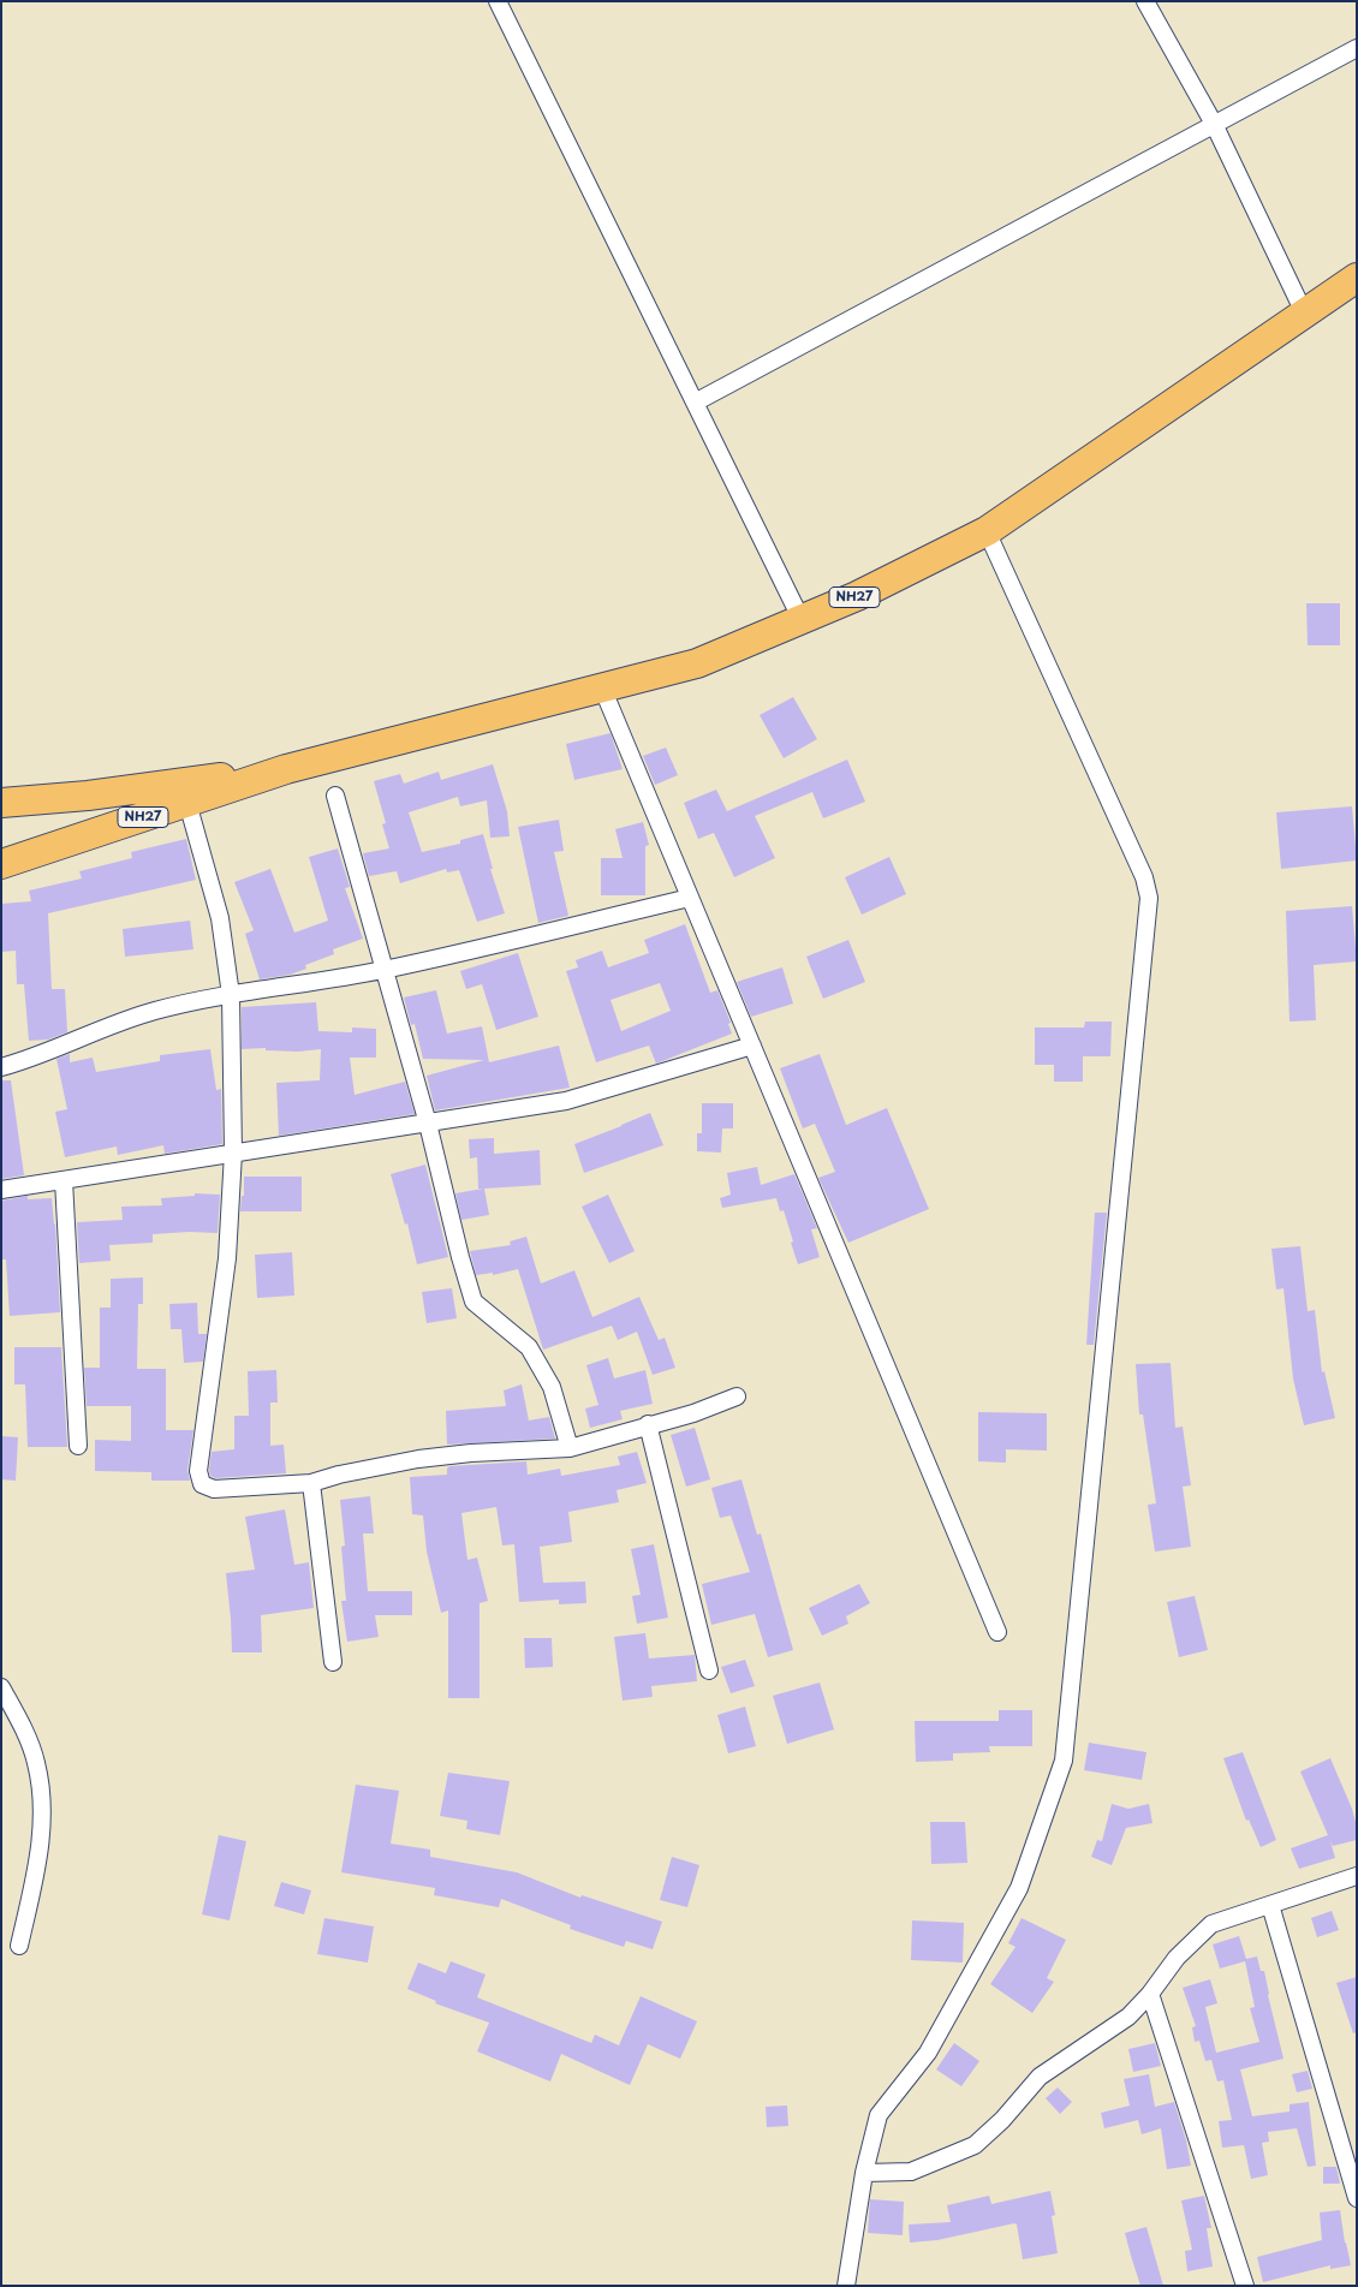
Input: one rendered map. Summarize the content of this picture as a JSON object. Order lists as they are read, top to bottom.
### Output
{
  "streets": {
    "highway": ["NH27"]
  }
}
